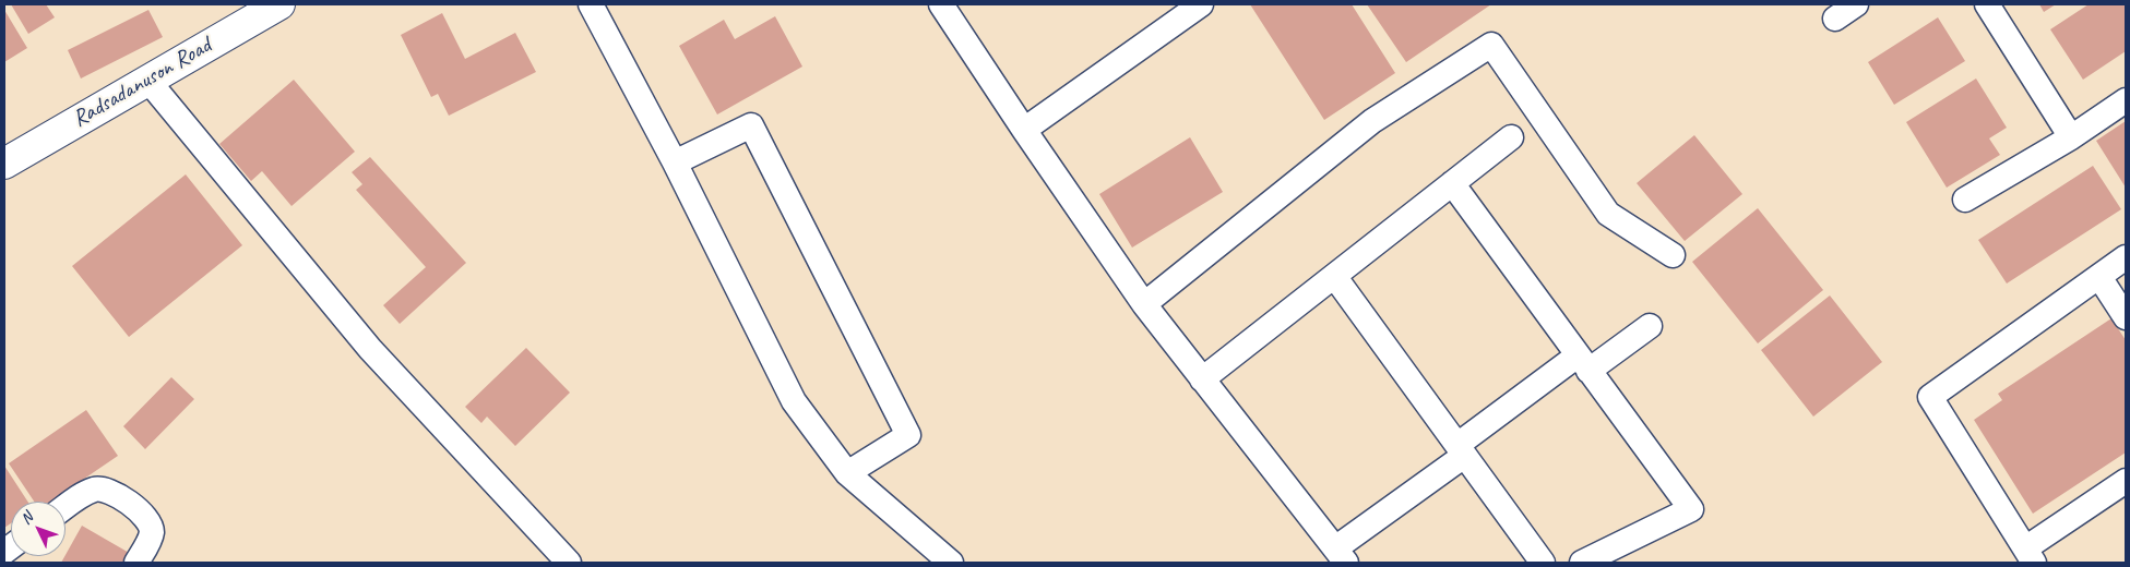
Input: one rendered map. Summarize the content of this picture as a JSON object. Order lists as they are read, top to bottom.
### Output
{
  "streets": {
    "street": ["Radsadanuson Road"]
  },
  "north": "top left"
}
